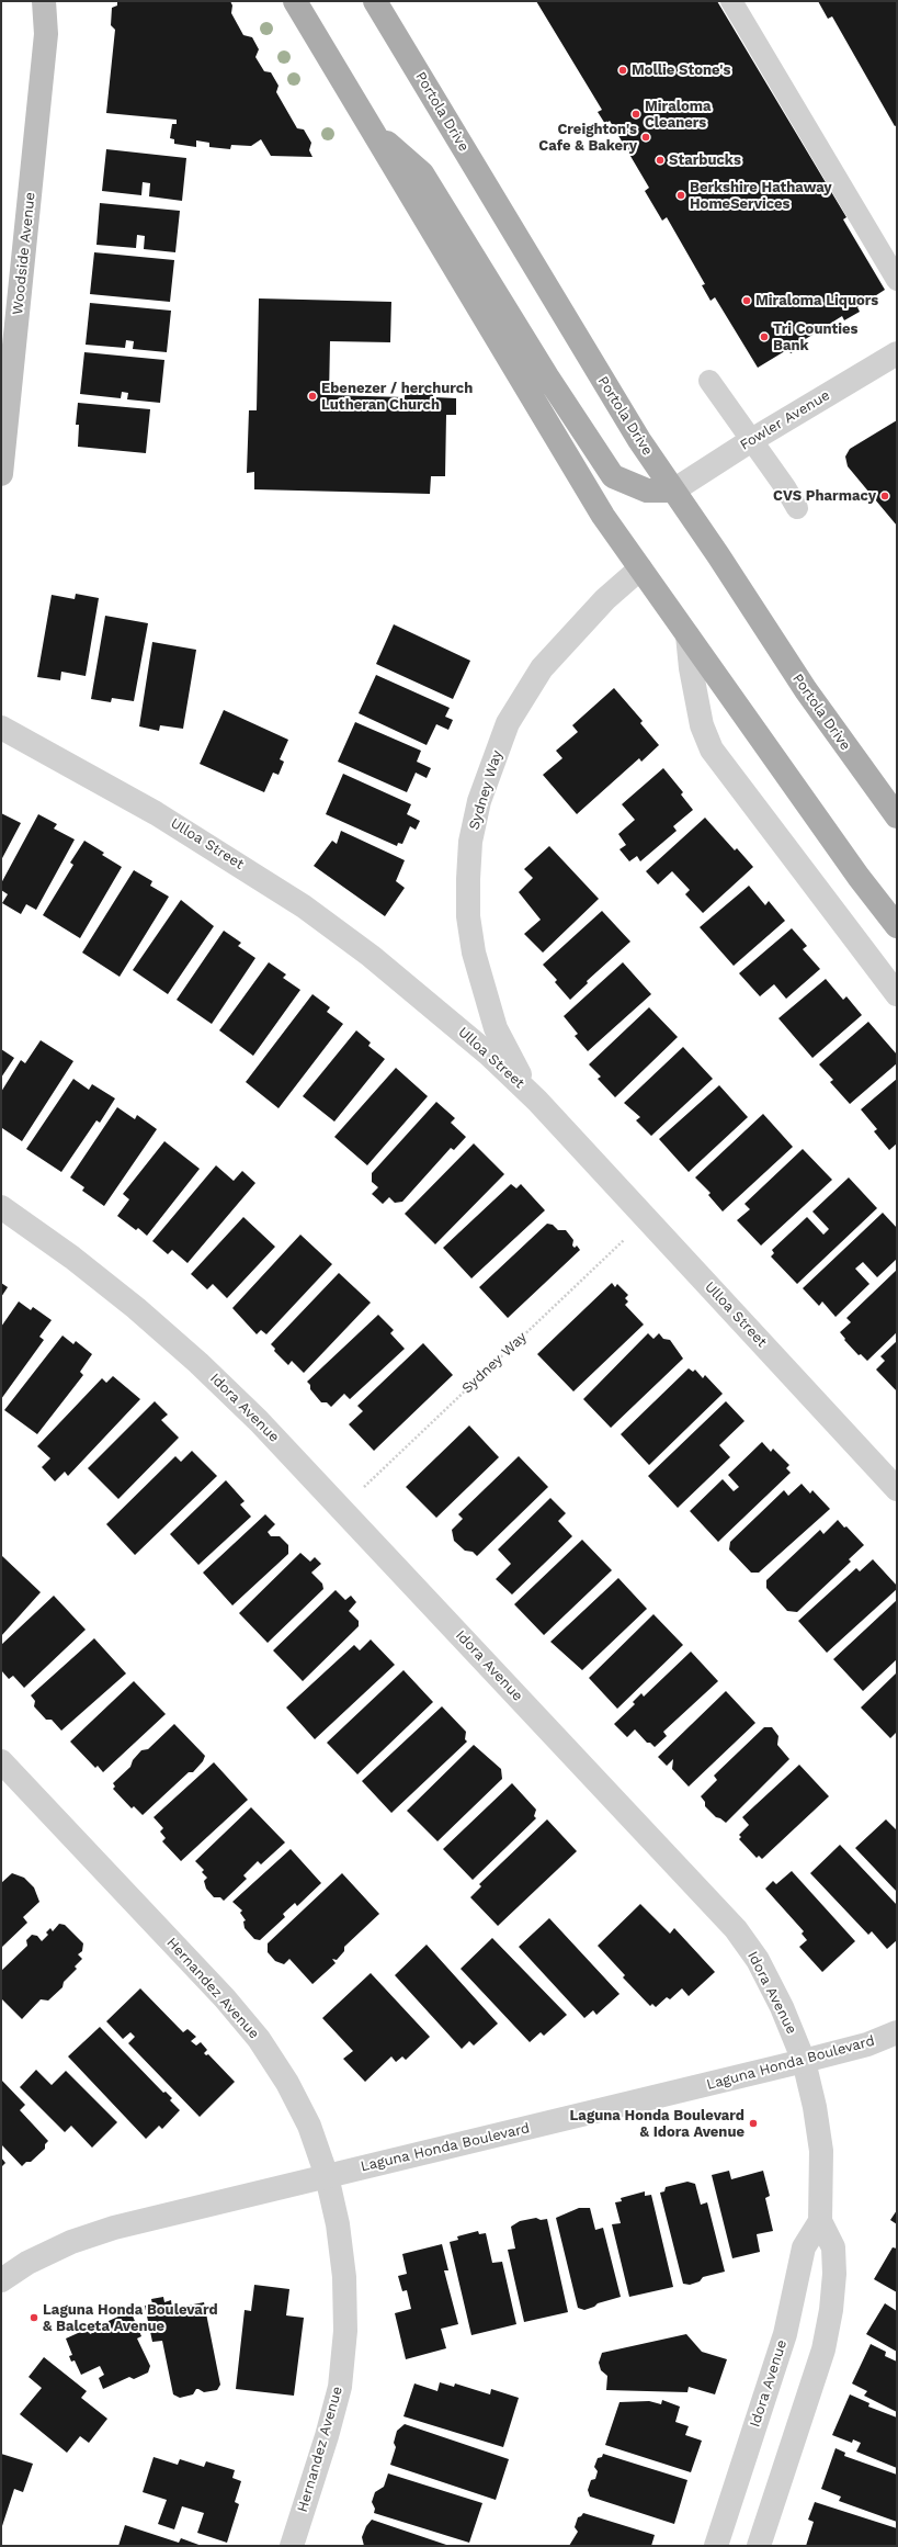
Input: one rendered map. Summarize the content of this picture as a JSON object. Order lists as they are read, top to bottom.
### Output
{
  "streets": {
    "main road": ["Portola Drive", "Woodside Avenue"],
    "street": [
      "Fowler Avenue",
      "Sydney Way",
      "Ulloa Street",
      "Idora Avenue",
      "Hernandez Avenue",
      "Laguna Honda Boulevard"
    ]
  },
  "crossings": [
    ["Portola Drive", "Fowler Avenue"],
    ["Sydney Way", "Ulloa Street"],
    ["Sydney Way", "Idora Avenue"],
    ["Idora Avenue", "Laguna Honda Boulevard"],
    ["Hernandez Avenue", "Laguna Honda Boulevard"]
  ],
  "places": [
    "Mollie Stone's",
    "Miraloma Cleaners",
    "Creighton's Cafe & Bakery",
    "Starbucks",
    "Berkshire Hathaway HomeServices",
    "Miraloma Liquors",
    "Tri Counties Bank",
    "Ebenezer / herchurch Lutheran Church",
    "CVS Pharmacy",
    "Laguna Honda Boulevard & Idora Avenue",
    "Laguna Honda Boulevard & Balceta Avenue"
  ]
}
